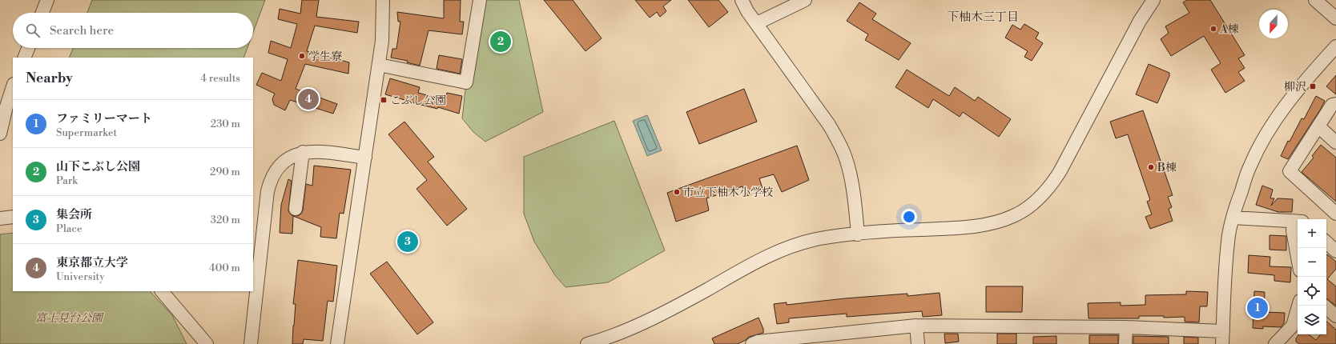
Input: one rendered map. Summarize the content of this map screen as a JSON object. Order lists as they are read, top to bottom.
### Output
{
  "districts": ["下柚木三丁目"],
  "parks": ["富士見台公園"],
  "places": {
    "other": [
      "A棟",
      "学生寮",
      "B棟",
      "市立下柚木小学校"
    ],
    "transit": ["柳沢", "こぶし公園"]
  },
  "north": "bottom",
  "page": {
    "search": "Search here",
    "pins": [
      "2",
      "4",
      "3",
      "1"
    ],
    "heading": ["Nearby", "4 results"],
    "list": [
      {
        "mark": "1",
        "name": "ファミリーマート",
        "note": "Supermarket",
        "value": "230 m"
      },
      {
        "mark": "2",
        "name": "山下こぶし公園",
        "note": "Park",
        "value": "290 m"
      },
      {
        "mark": "3",
        "name": "集会所",
        "note": "Place",
        "value": "320 m"
      },
      {
        "mark": "4",
        "name": "東京都立大学",
        "note": "University",
        "value": "400 m"
      }
    ],
    "map_buttons": ["+", "−"]
  }
}
